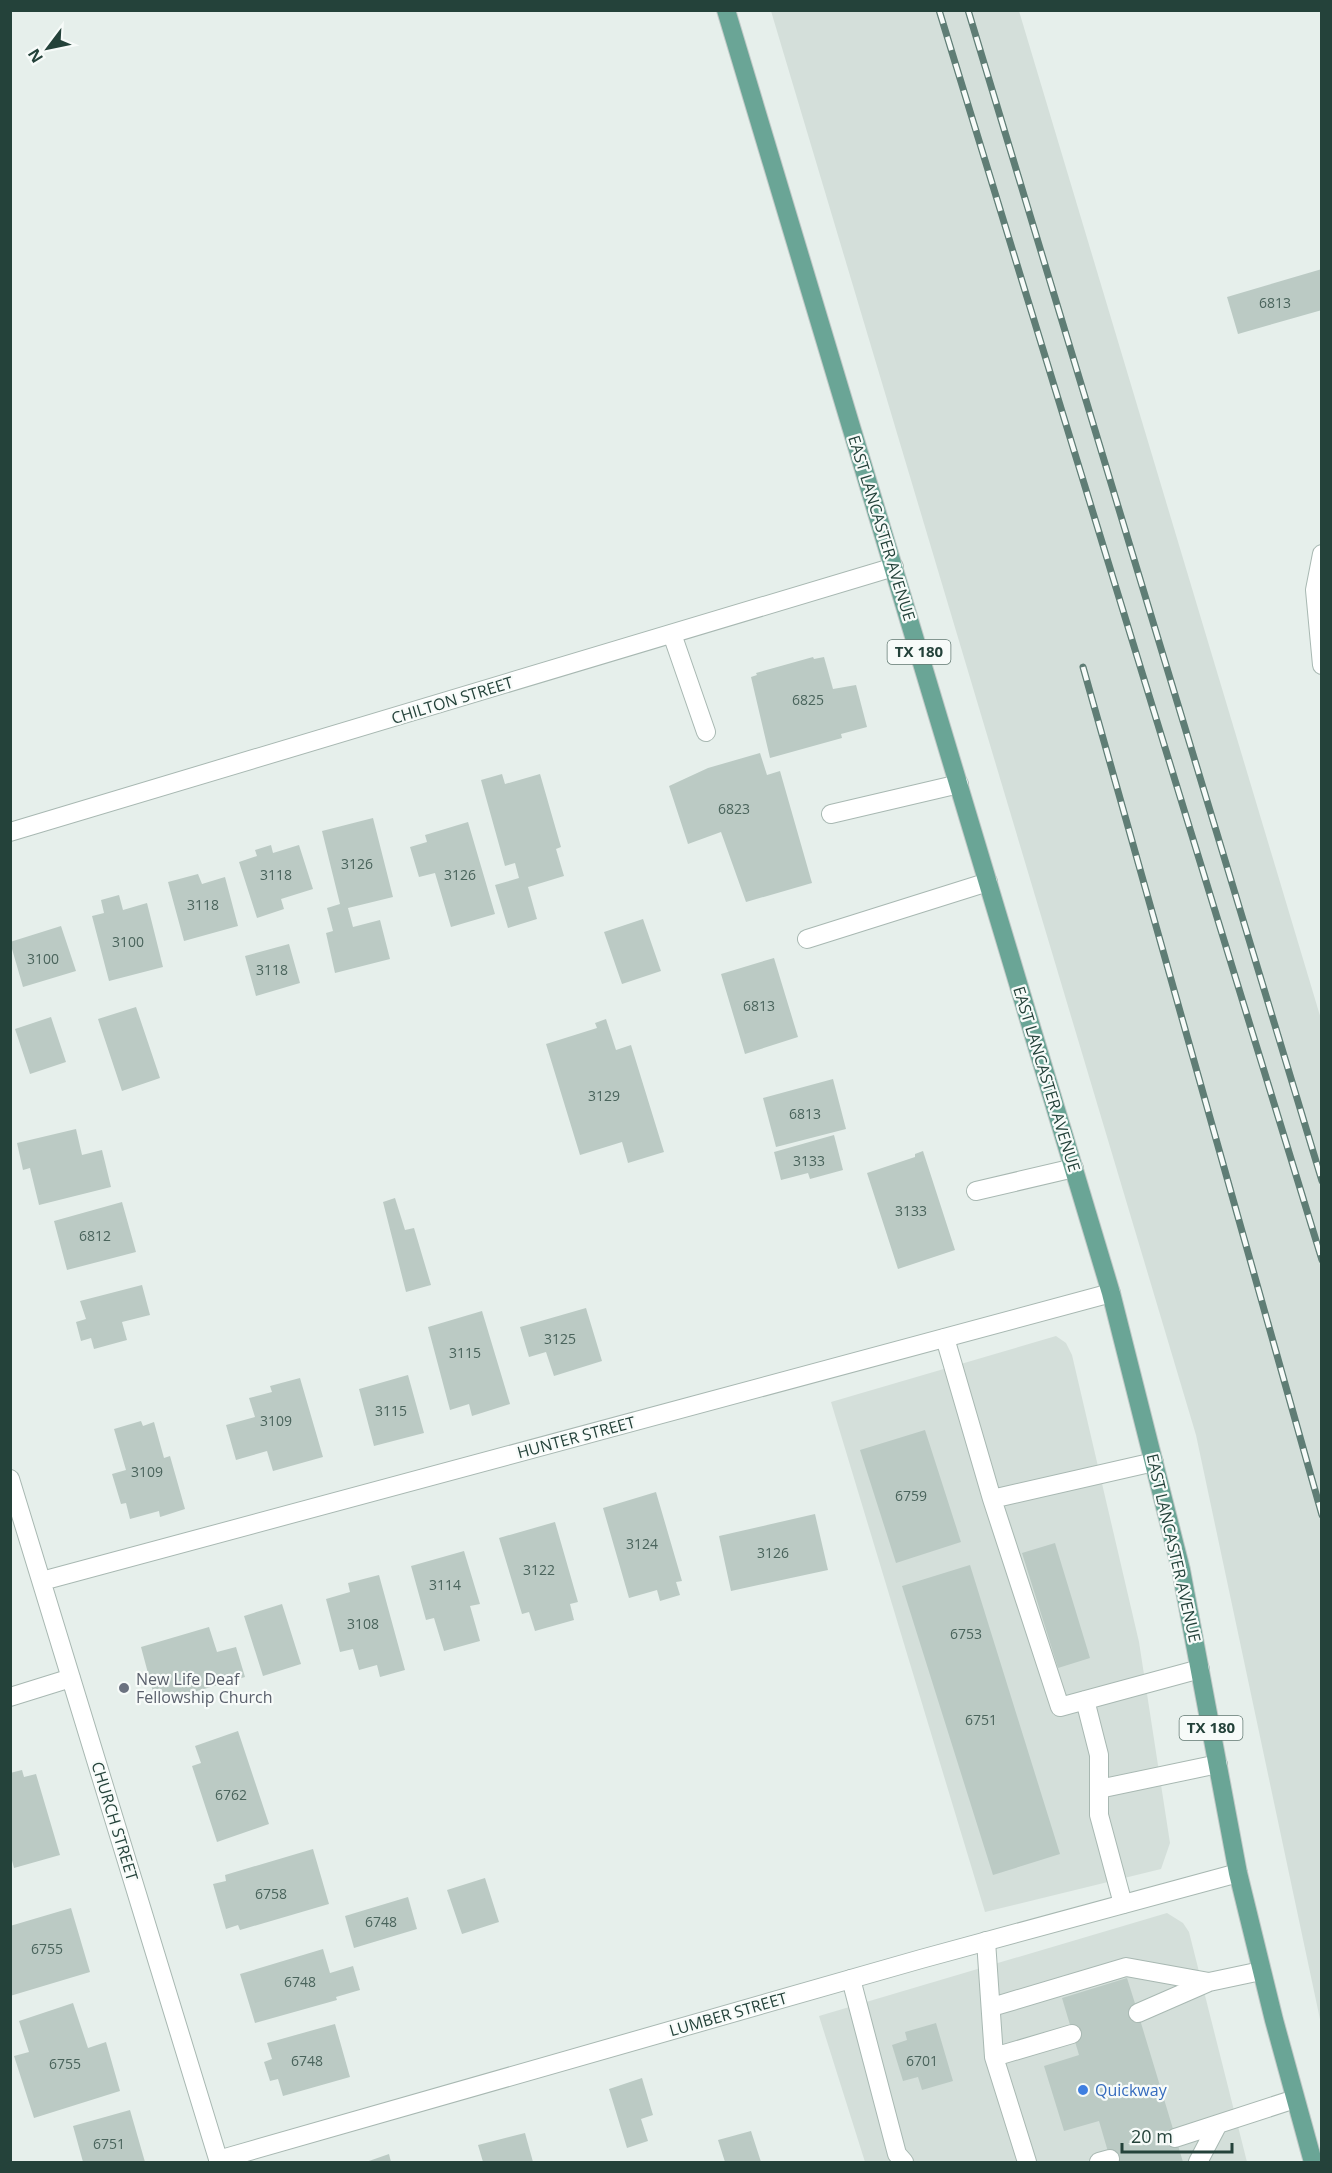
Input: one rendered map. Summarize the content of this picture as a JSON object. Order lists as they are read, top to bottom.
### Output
{
  "streets": {
    "main road": ["EAST LANCASTER AVENUE", "TX 180"],
    "street": [
      "CHILTON STREET",
      "HUNTER STREET",
      "CHURCH STREET",
      "LUMBER STREET"
    ]
  },
  "crossings": [
    ["EAST LANCASTER AVENUE", "CHILTON STREET"],
    ["EAST LANCASTER AVENUE", "HUNTER STREET"],
    ["EAST LANCASTER AVENUE", "LUMBER STREET"],
    ["HUNTER STREET", "CHURCH STREET"],
    ["CHURCH STREET", "LUMBER STREET"]
  ],
  "places": ["New Life Deaf Fellowship Church", "Quickway"],
  "house_numbers": [
    "6813",
    "6825",
    "6823",
    "3126",
    "3118",
    "3126",
    "3118",
    "3100",
    "3100",
    "3118",
    "6813",
    "3129",
    "6813",
    "3133",
    "3133",
    "6812",
    "3125",
    "3115",
    "3115",
    "3109",
    "3109",
    "6759",
    "3124",
    "3126",
    "3122",
    "3114",
    "3108",
    "6753",
    "6751",
    "6762",
    "6758",
    "6748",
    "6755",
    "6748",
    "6748",
    "6701",
    "6755",
    "6751"
  ],
  "scale_bar": "20 m",
  "north": "bottom left"
}
